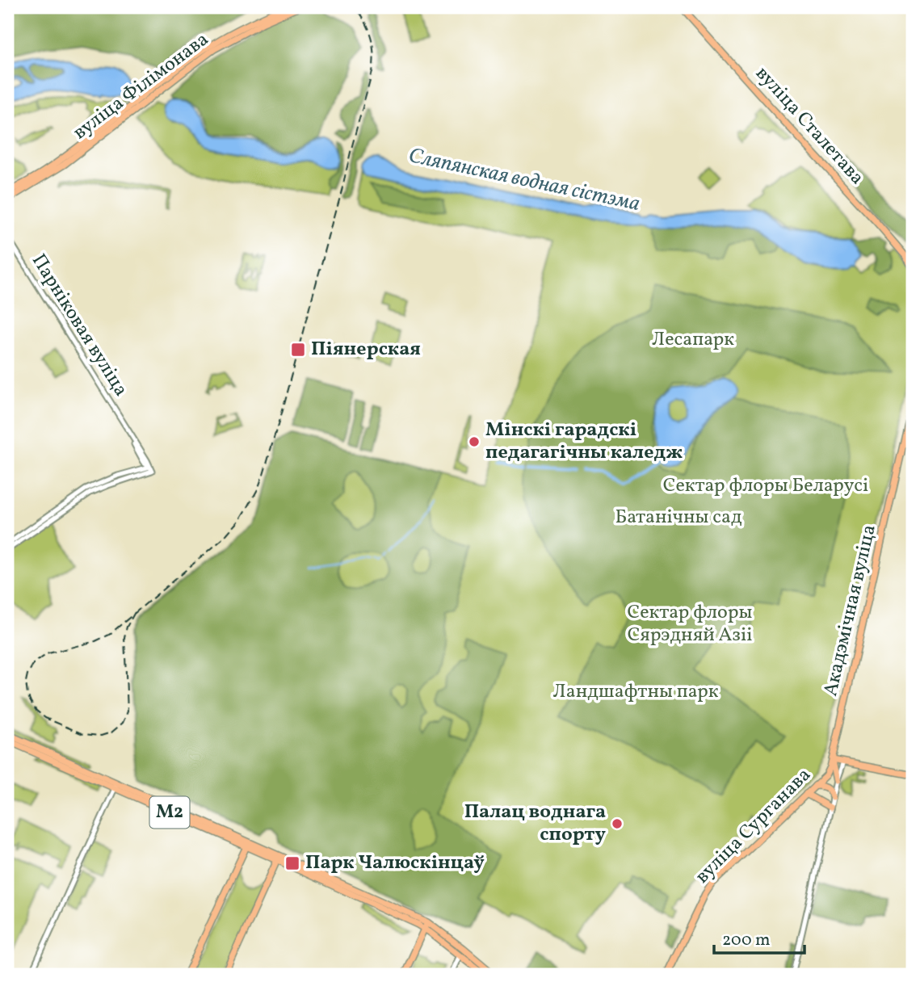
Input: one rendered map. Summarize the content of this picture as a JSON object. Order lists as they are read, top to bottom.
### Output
{
  "streets": {
    "main road": [
      "вуліца Філімонава",
      "вуліца Сталетава",
      "Акадэмічная вуліца",
      "М2",
      "вуліца Сурганава"
    ],
    "street": ["Парніковая вуліца"]
  },
  "crossings": [
    ["Акадэмічная вуліца", "вуліца Сурганава"]
  ],
  "water": ["Сляпянская водная сістэма"],
  "parks": [
    "Лесапарк",
    "Сектар флоры Беларусі",
    "Батанічны сад",
    "Сектар флоры Сярэдняй Азіі",
    "Ландшафтны парк"
  ],
  "places": {
    "transit": ["Піянерская", "Парк Чалюскінцаў"],
    "other": ["Мінскі гарадскі педагагічны каледж", "Палац воднага спорту"]
  },
  "scale_bar": "200 m"
}
